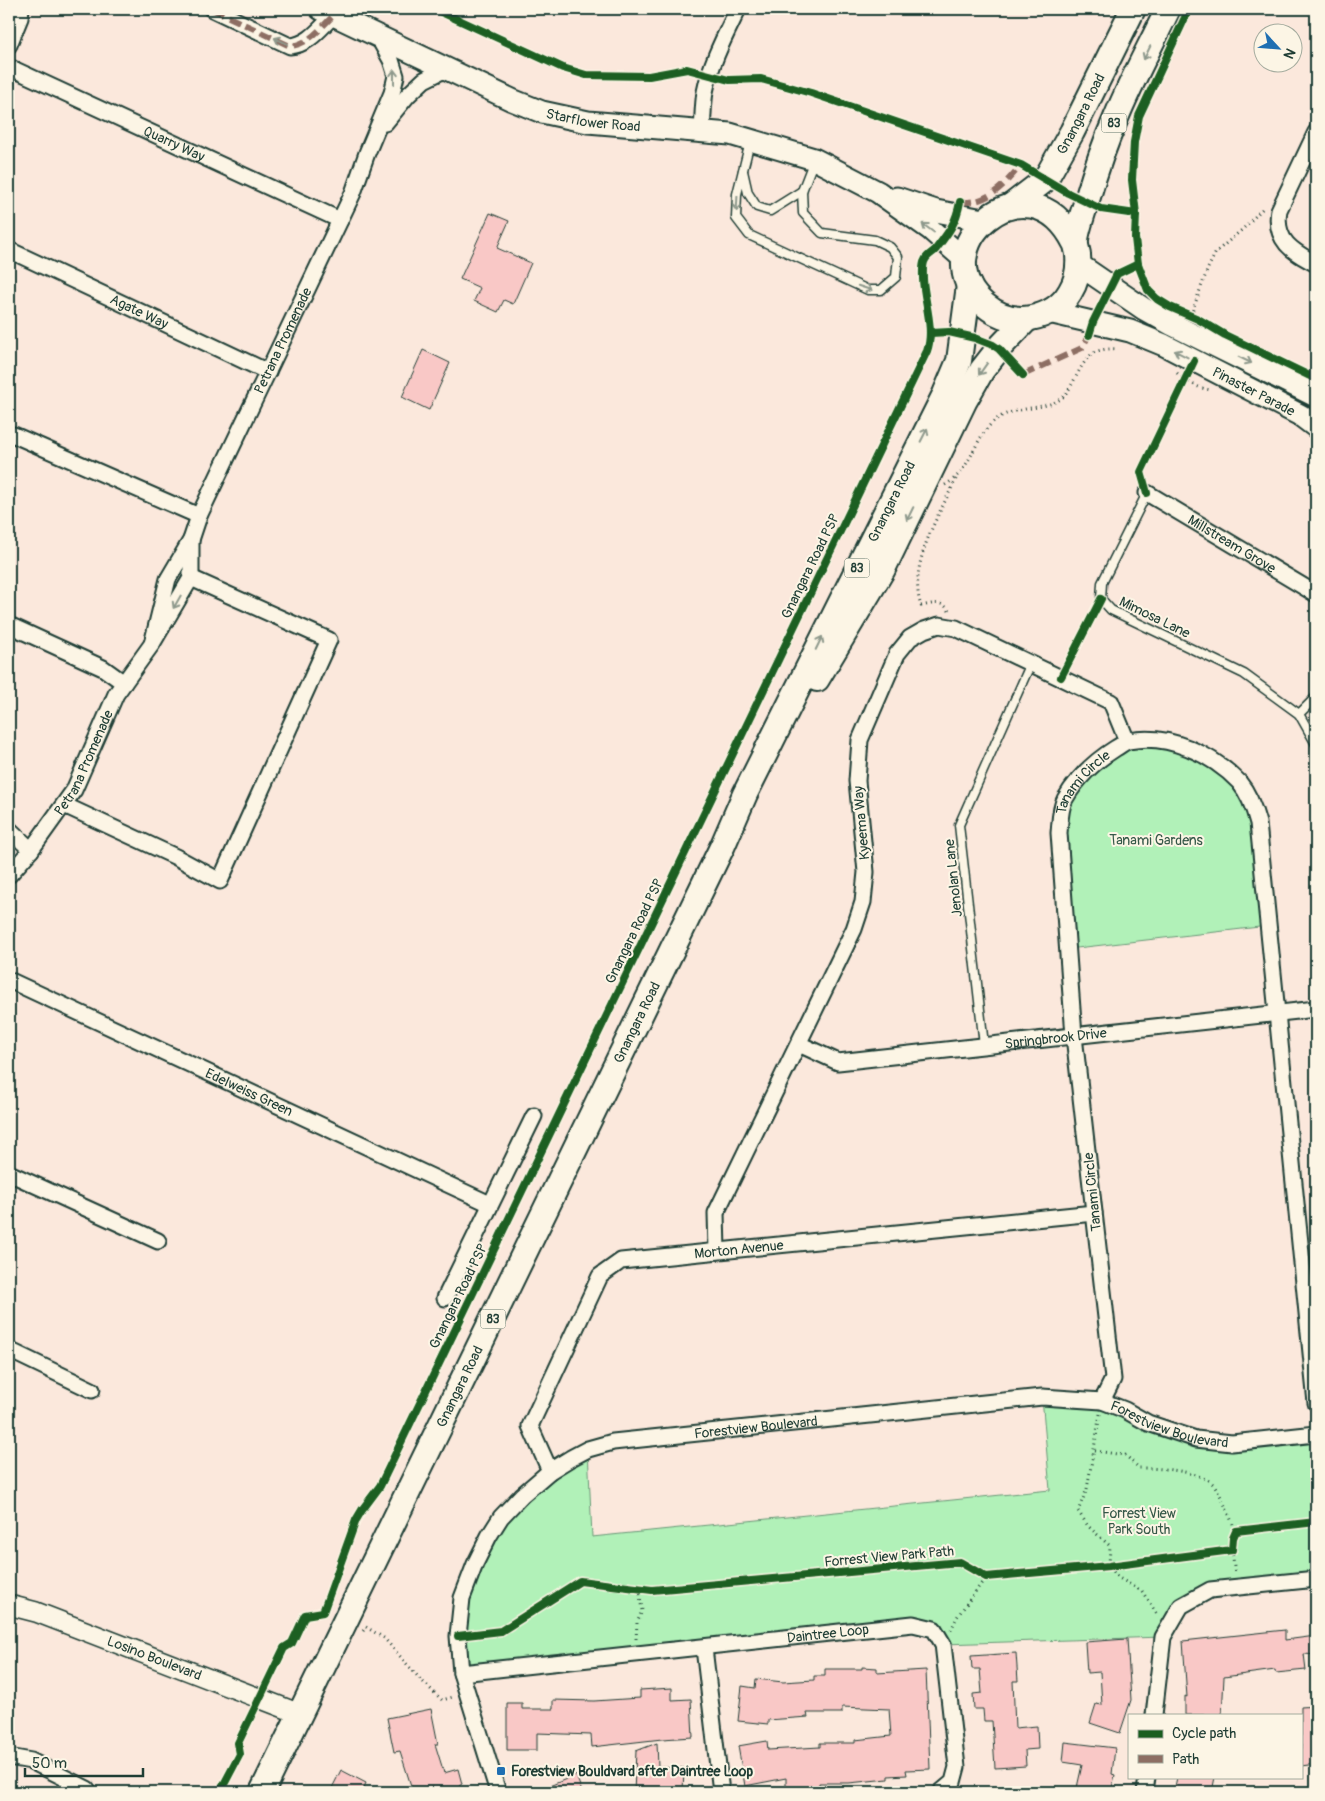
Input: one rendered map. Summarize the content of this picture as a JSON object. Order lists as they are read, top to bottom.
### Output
{
  "streets": {
    "main road": [
      "Gnangara Road",
      "Starflower Road",
      "83",
      "Pinaster Parade"
    ],
    "street": [
      "Quarry Way",
      "Agate Way",
      "Petrana Promenade",
      "Millstream Grove",
      "Tanami Circle",
      "Kyeema Way",
      "Springbrook Drive",
      "Edelweiss Green",
      "Morton Avenue",
      "Forestview Boulevard",
      "Daintree Loop",
      "Losino Boulevard"
    ],
    "lane": ["Mimosa Lane", "Jenolan Lane"],
    "cycle path": ["Gnangara Road PSP", "Forrest View Park Path"]
  },
  "crossings": [
    ["Gnangara Road", "Starflower Road"],
    ["Gnangara Road", "83"],
    ["Gnangara Road", "Pinaster Parade"],
    ["Gnangara Road", "Losino Boulevard"],
    ["Starflower Road", "83"],
    ["Starflower Road", "Petrana Promenade"],
    ["Starflower Road", "Pinaster Parade"],
    ["83", "Pinaster Parade"],
    ["Quarry Way", "Petrana Promenade"],
    ["Agate Way", "Petrana Promenade"],
    ["Millstream Grove", "Mimosa Lane"],
    ["Tanami Circle", "Kyeema Way"],
    ["Tanami Circle", "Springbrook Drive"],
    ["Tanami Circle", "Morton Avenue"],
    ["Tanami Circle", "Forestview Boulevard"],
    ["Kyeema Way", "Jenolan Lane"],
    ["Kyeema Way", "Springbrook Drive"],
    ["Kyeema Way", "Morton Avenue"],
    ["Jenolan Lane", "Springbrook Drive"],
    ["Morton Avenue", "Forestview Boulevard"],
    ["Forestview Boulevard", "Daintree Loop"]
  ],
  "parks": ["Tanami Gardens", "Forrest View Park South"],
  "places": {
    "transit": ["Forestview Bouldvard after Daintree Loop"]
  },
  "legend": ["Cycle path", "Path"],
  "scale_bar": "50 m",
  "north": "bottom right"
}
